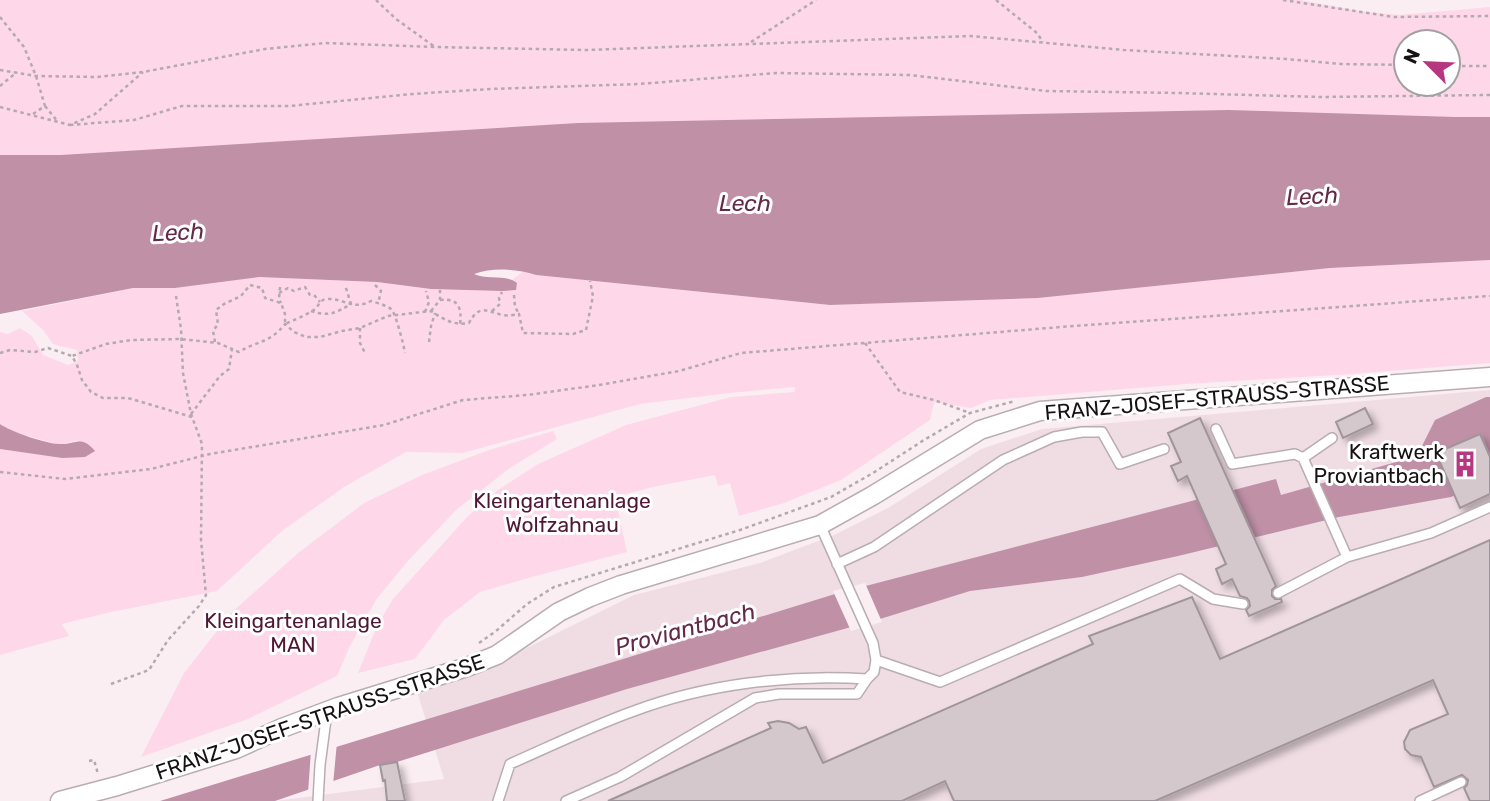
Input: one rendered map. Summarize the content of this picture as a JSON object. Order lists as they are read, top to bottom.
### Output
{
  "streets": {
    "street": ["FRANZ-JOSEF-STRAUSS-STRASSE"]
  },
  "water": ["Lech", "Proviantbach"],
  "parks": ["Kleingartenanlage Wolfzahnau", "Kleingartenanlage MAN"],
  "places": {
    "building": ["Kraftwerk Proviantbach"]
  },
  "north": "top left"
}
